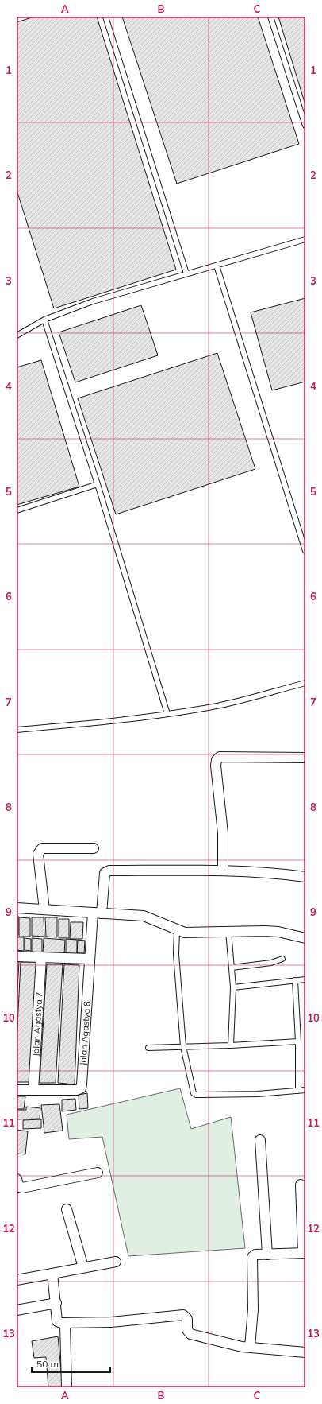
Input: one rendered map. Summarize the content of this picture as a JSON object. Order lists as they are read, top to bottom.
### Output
{
  "streets": {
    "street": ["Jalan Agastya 7", "Jalan Agastya 8"]
  },
  "crossings": [
    ["Jalan Agastya 7", "Jalan Agastya 8"]
  ],
  "scale_bar": "50 m",
  "grid": {
    "columns": ["A", "B", "C"],
    "rows": [
      "1",
      "2",
      "3",
      "4",
      "5",
      "6",
      "7",
      "8",
      "9",
      "10",
      "11",
      "12",
      "13"
    ]
  }
}
